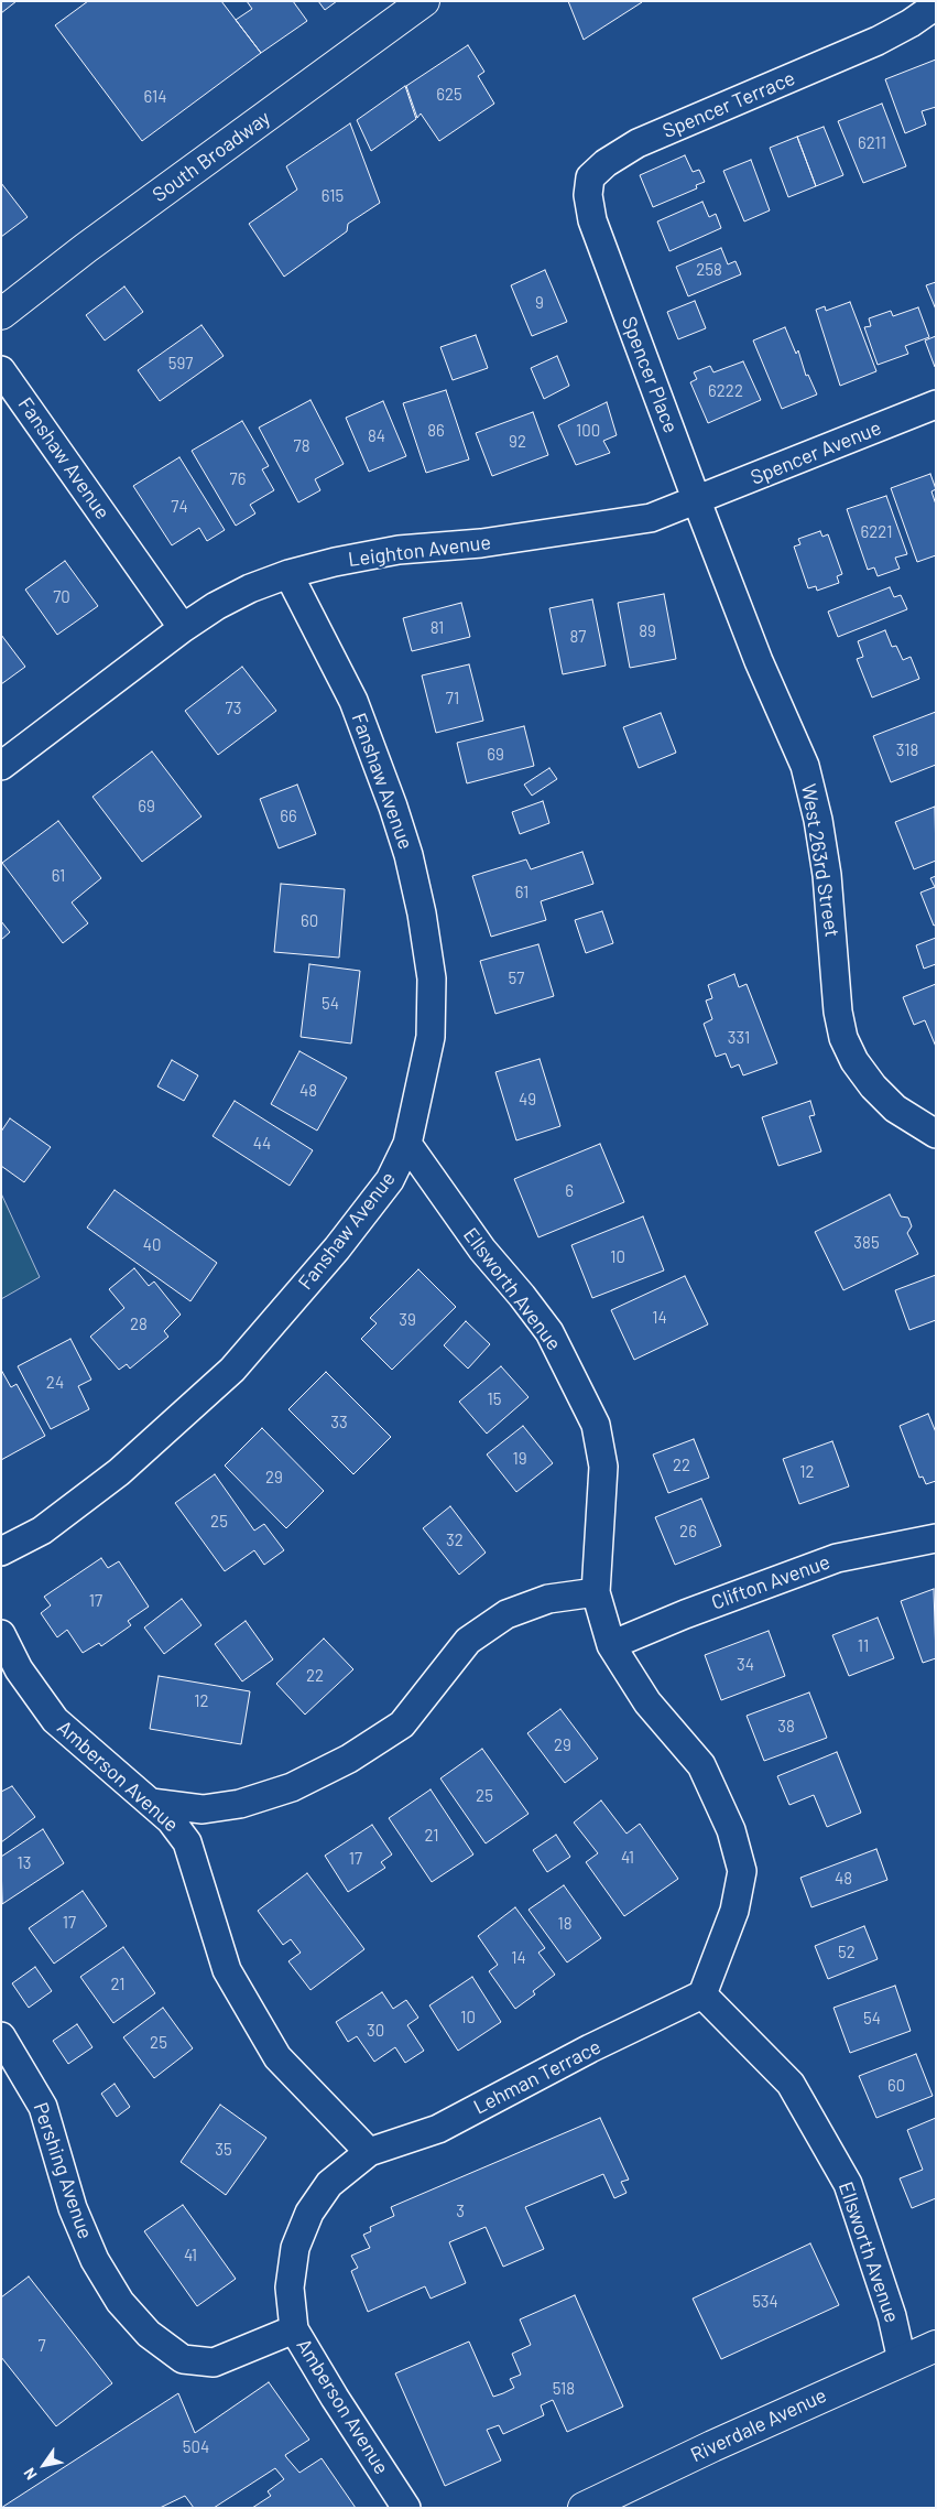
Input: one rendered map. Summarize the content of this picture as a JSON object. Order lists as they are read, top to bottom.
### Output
{
  "streets": {
    "main road": ["South Broadway", "Riverdale Avenue"],
    "street": [
      "Spencer Terrace",
      "Spencer Place",
      "Spencer Avenue",
      "Fanshaw Avenue",
      "Leighton Avenue",
      "West 263rd Street",
      "Ellsworth Avenue",
      "Clifton Avenue",
      "Amberson Avenue",
      "Lehman Terrace",
      "Pershing Avenue"
    ]
  },
  "crossings": [
    ["Spencer Terrace", "Spencer Place"],
    ["Spencer Place", "Spencer Avenue"],
    ["Spencer Place", "Leighton Avenue"],
    ["Spencer Place", "West 263rd Street"],
    ["Spencer Avenue", "Leighton Avenue"],
    ["Spencer Avenue", "West 263rd Street"],
    ["Fanshaw Avenue", "Leighton Avenue"],
    ["Fanshaw Avenue", "Ellsworth Avenue"],
    ["Leighton Avenue", "West 263rd Street"],
    ["Ellsworth Avenue", "Clifton Avenue"],
    ["Ellsworth Avenue", "Lehman Terrace"],
    ["Ellsworth Avenue", "Riverdale Avenue"],
    ["Amberson Avenue", "Lehman Terrace"],
    ["Amberson Avenue", "Pershing Avenue"]
  ],
  "house_numbers": [
    "625",
    "614",
    "6211",
    "615",
    "258",
    "9",
    "597",
    "6222",
    "86",
    "100",
    "84",
    "92",
    "78",
    "76",
    "74",
    "6221",
    "70",
    "81",
    "89",
    "87",
    "71",
    "73",
    "318",
    "69",
    "69",
    "66",
    "61",
    "61",
    "60",
    "57",
    "54",
    "331",
    "48",
    "49",
    "44",
    "6",
    "385",
    "40",
    "10",
    "14",
    "39",
    "28",
    "24",
    "15",
    "33",
    "19",
    "22",
    "12",
    "29",
    "25",
    "26",
    "32",
    "17",
    "11",
    "34",
    "22",
    "12",
    "38",
    "29",
    "25",
    "21",
    "41",
    "17",
    "13",
    "48",
    "17",
    "18",
    "52",
    "14",
    "21",
    "10",
    "54",
    "30",
    "25",
    "60",
    "35",
    "3",
    "41",
    "534",
    "7",
    "518",
    "504"
  ],
  "north": "bottom left"
}
